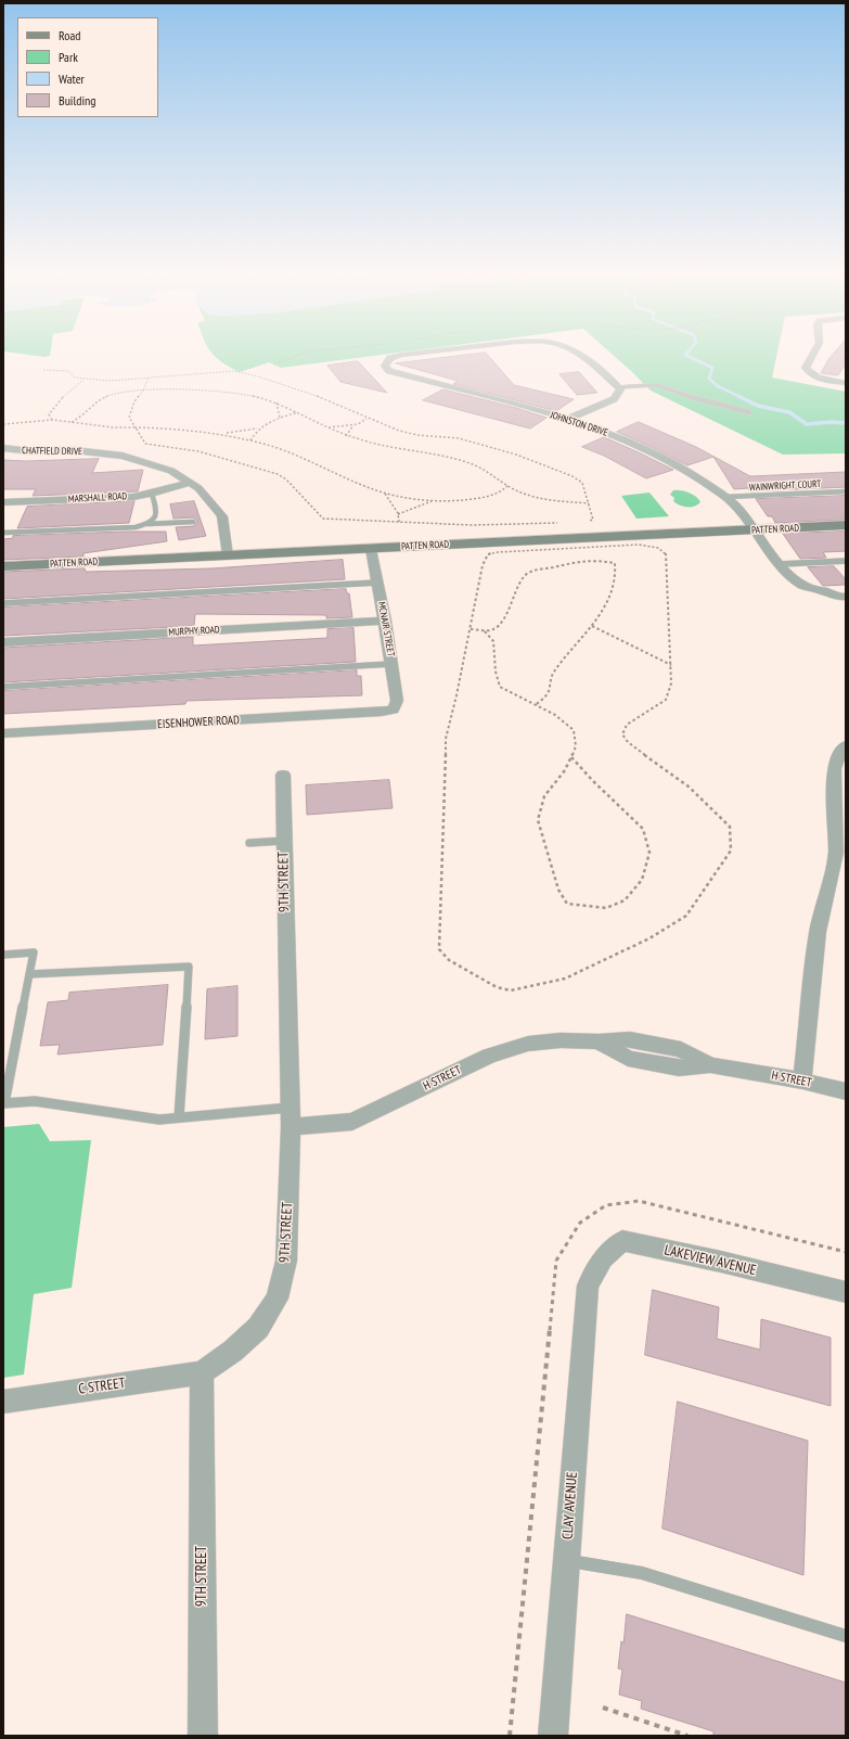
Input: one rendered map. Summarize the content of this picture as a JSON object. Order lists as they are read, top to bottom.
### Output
{
  "streets": {
    "street": [
      "JOHNSTON DRIVE",
      "CHATFIELD DRIVE",
      "MARSHALL ROAD",
      "PATTEN ROAD",
      "MCNAIR STREET",
      "MURPHY ROAD",
      "EISENHOWER ROAD",
      "9TH STREET",
      "H STREET",
      "LAKEVIEW AVENUE",
      "C STREET",
      "CLAY AVENUE"
    ],
    "lane": ["WAINWRIGHT COURT"]
  },
  "crossings": [
    ["JOHNSTON DRIVE", "WAINWRIGHT COURT"],
    ["JOHNSTON DRIVE", "PATTEN ROAD"],
    ["CHATFIELD DRIVE", "MARSHALL ROAD"],
    ["CHATFIELD DRIVE", "PATTEN ROAD"],
    ["PATTEN ROAD", "MCNAIR STREET"],
    ["MCNAIR STREET", "MURPHY ROAD"],
    ["MCNAIR STREET", "EISENHOWER ROAD"],
    ["9TH STREET", "H STREET"],
    ["9TH STREET", "C STREET"],
    ["LAKEVIEW AVENUE", "CLAY AVENUE"]
  ],
  "legend": [
    "Road",
    "Park",
    "Water",
    "Building"
  ]
}
